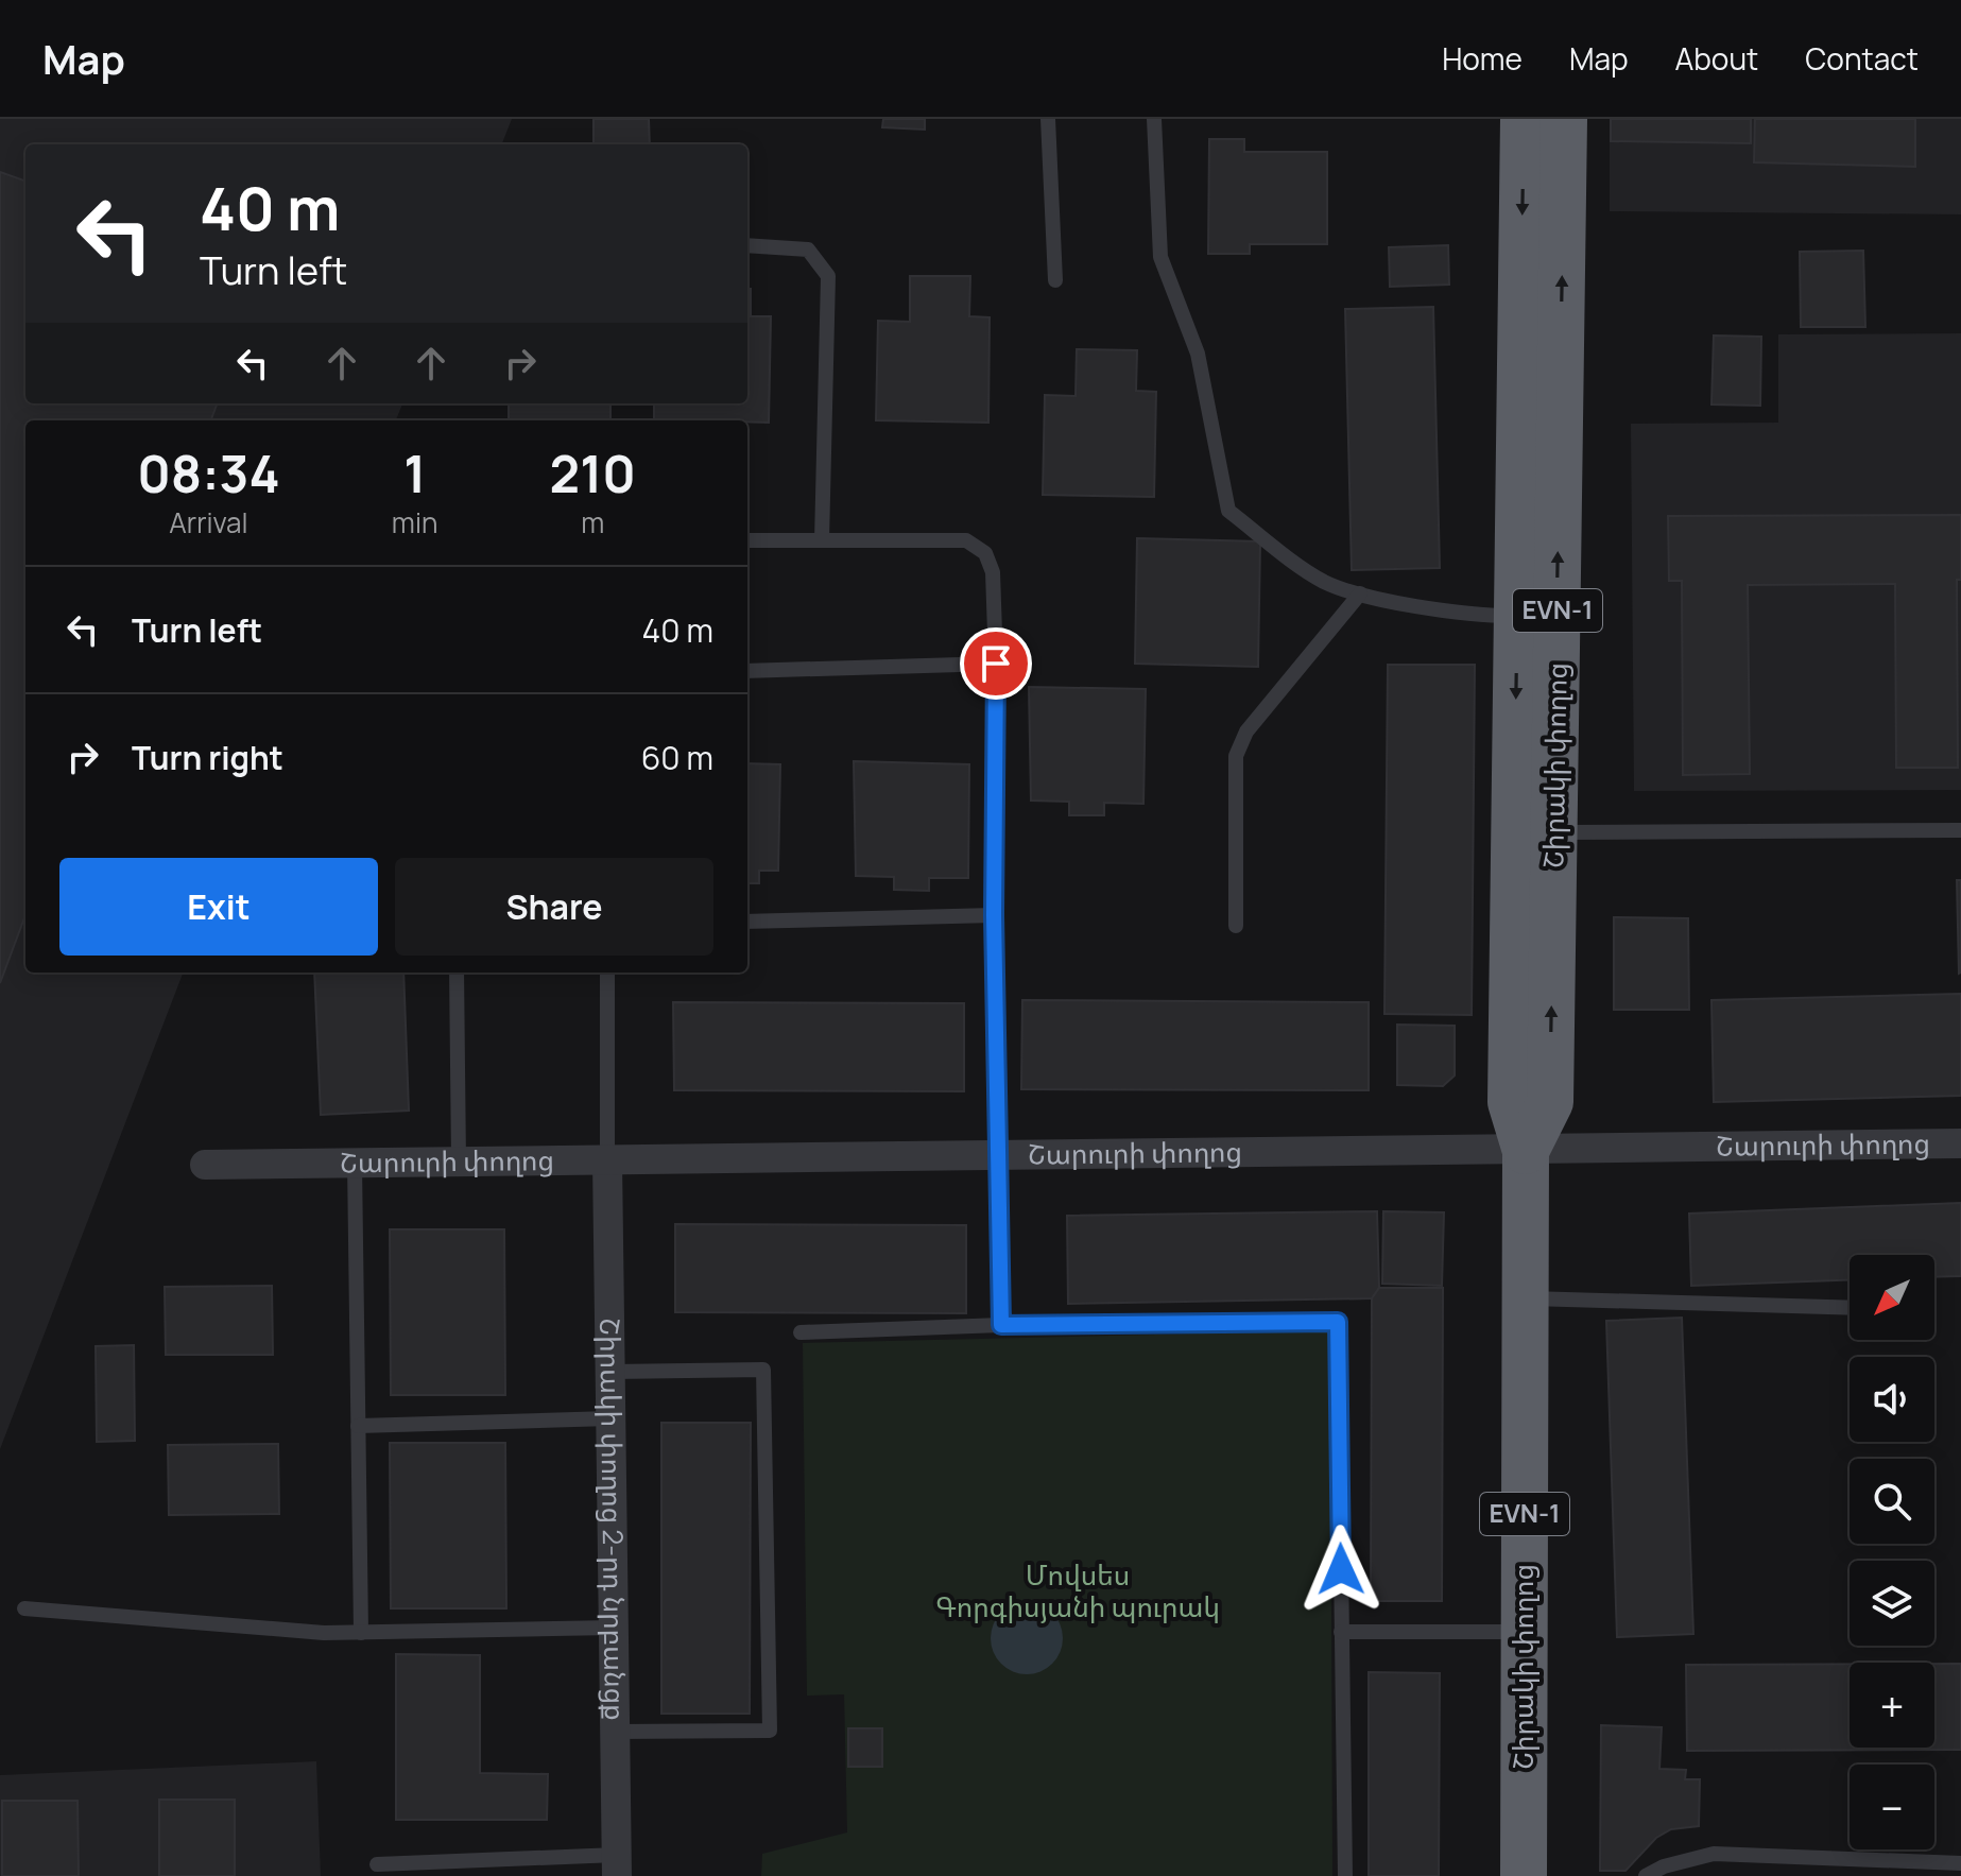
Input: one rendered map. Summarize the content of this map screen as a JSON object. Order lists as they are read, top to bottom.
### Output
{
  "streets": {
    "highway": ["EVN-1", "Շիրակի փողոց"],
    "street": ["Շարուրի փողոց", "Շիրակի փողոց 2-րդ նրբանցք"]
  },
  "crossings": [
    ["Շիրակի փողոց", "Շարուրի փողոց"],
    ["Շարուրի փողոց", "Շիրակի փողոց 2-րդ նրբանցք"]
  ],
  "parks": ["Մովսես Գորգիսյանի պուրակ"],
  "north": "bottom left",
  "page": {
    "header": "Map",
    "nav": [
      "Home",
      "Map",
      "About",
      "Contact"
    ],
    "turn": ["40 m", "Turn left"],
    "eta": [
      "08:34",
      "Arrival",
      "1",
      "min",
      "210",
      "m"
    ],
    "list": [
      {
        "name": "Turn left",
        "value": "40 m"
      },
      {
        "name": "Turn right",
        "value": "60 m"
      }
    ],
    "buttons": ["Exit", "Share"],
    "map_buttons": ["+", "−"]
  }
}
